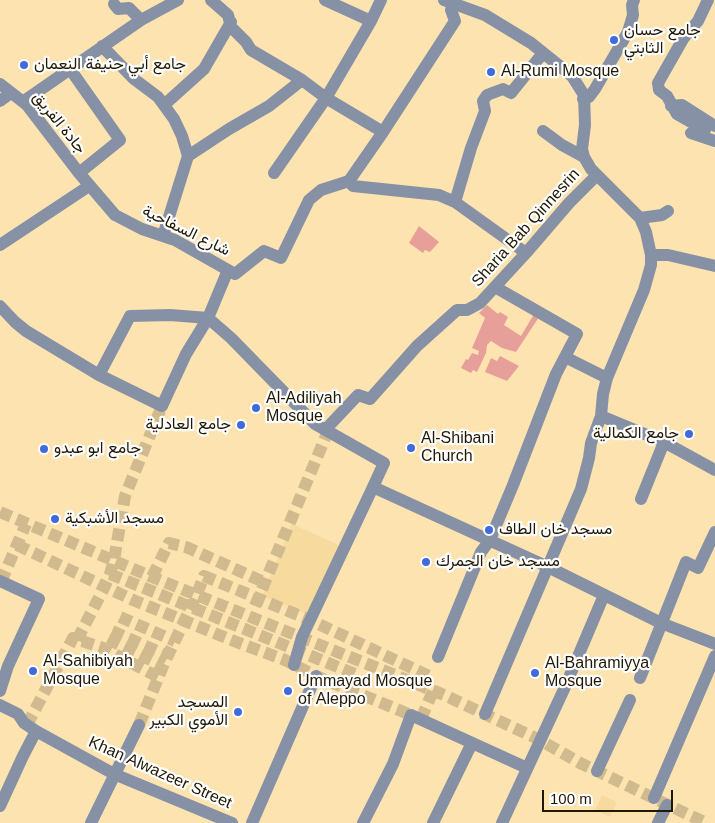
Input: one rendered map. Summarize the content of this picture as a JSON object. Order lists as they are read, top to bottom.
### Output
{
  "streets": {
    "street": [
      "جادة الفريق",
      "Sharia Bab Qinnesrin",
      "شارع السفاحية",
      "Khan Alwazeer Street"
    ]
  },
  "crossings": [
    ["جادة الفريق", "شارع السفاحية"]
  ],
  "places": [
    "جامع حسان الثابتي",
    "جامع أبي حنيفة النعمان",
    "Al-Rumi Mosque",
    "Al-Adiliyah Mosque",
    "جامع العادلية",
    "جامع الكمالية",
    "Al-Shibani Church",
    "جامع ابو عبدو",
    "مسجد الأشبكية",
    "مسجد خان الطاف",
    "مسجد خان الجمرك",
    "Al-Sahibiyah Mosque",
    "Al-Bahramiyya Mosque",
    "Ummayad Mosque of Aleppo",
    "المسجد الأموي الكبير"
  ],
  "scale_bar": "100 m"
}
